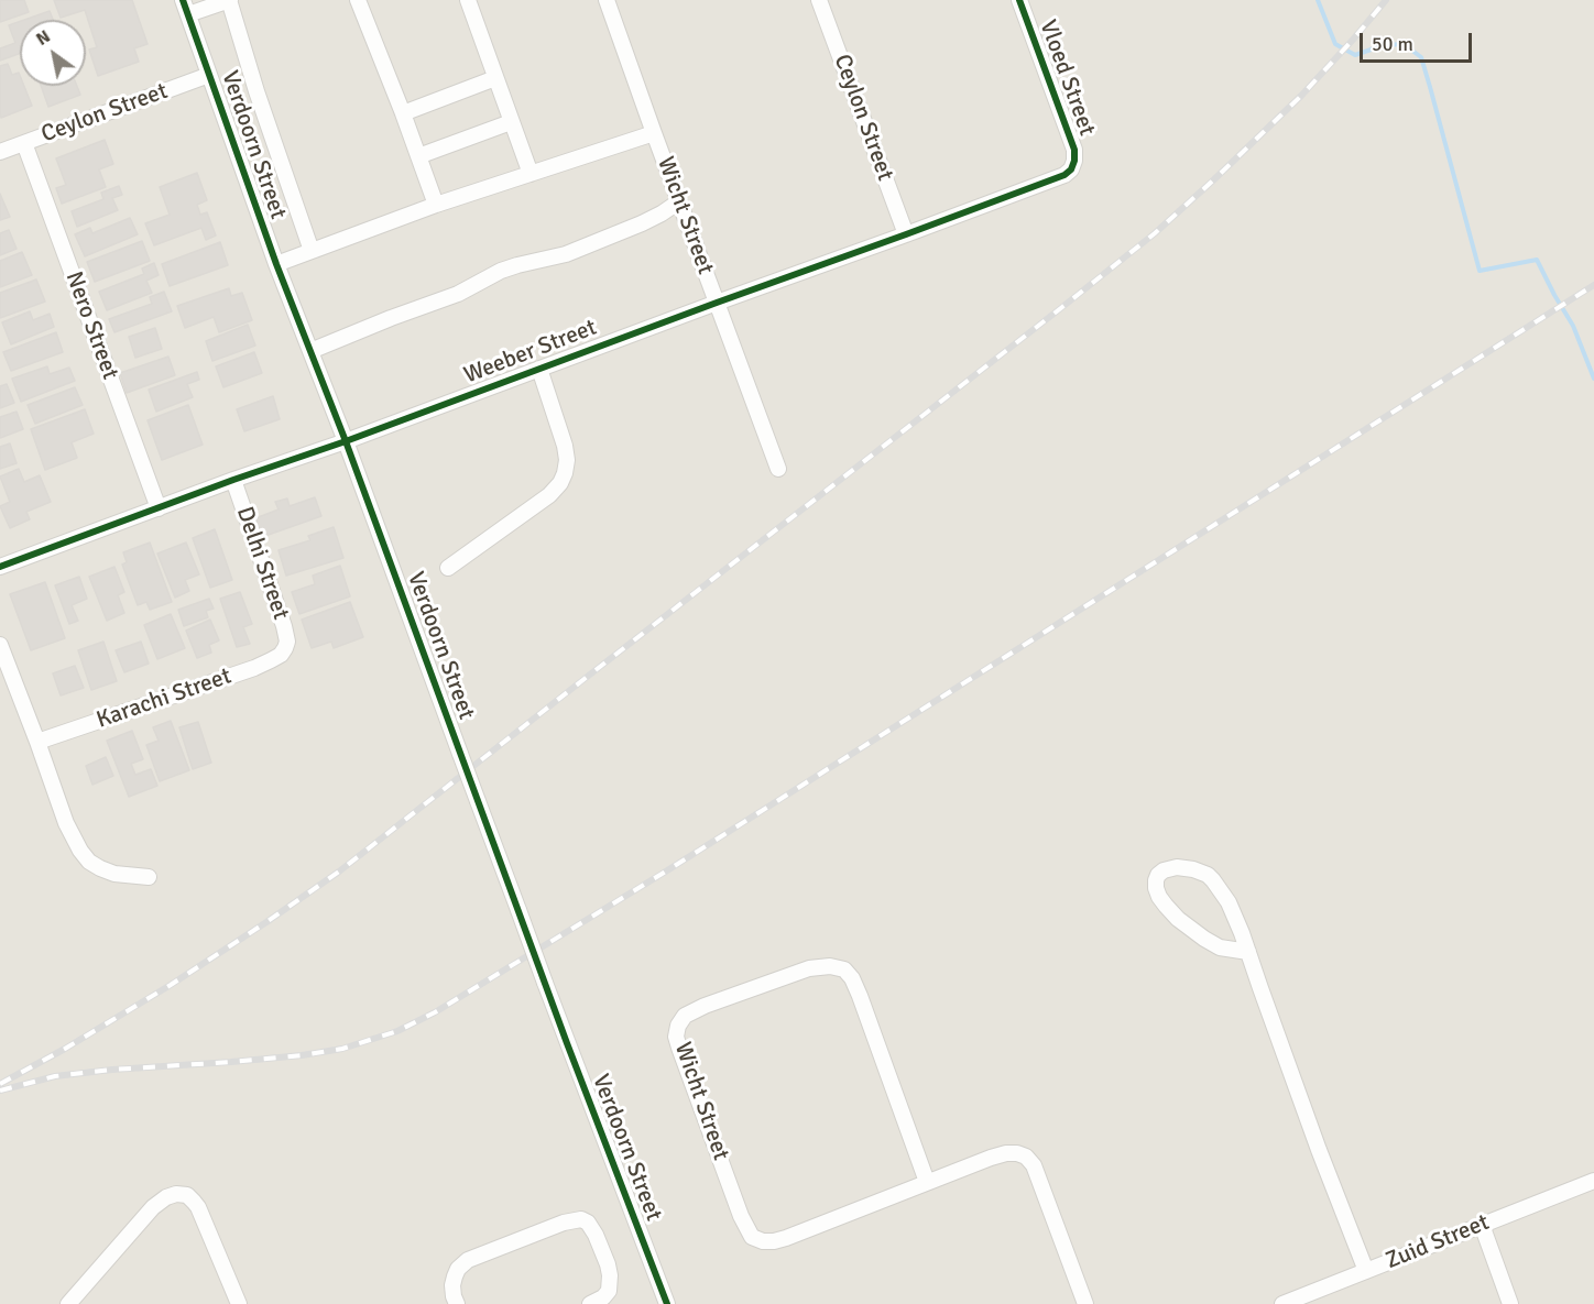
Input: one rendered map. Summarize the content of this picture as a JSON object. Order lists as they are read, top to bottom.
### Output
{
  "streets": {
    "street": [
      "Vloed Street",
      "Ceylon Street",
      "Verdoorn Street",
      "Wicht Street",
      "Nero Street",
      "Weeber Street",
      "Delhi Street",
      "Karachi Street",
      "Zuid Street"
    ]
  },
  "crossings": [
    ["Vloed Street", "Weeber Street"],
    ["Ceylon Street", "Verdoorn Street"],
    ["Ceylon Street", "Nero Street"],
    ["Ceylon Street", "Weeber Street"],
    ["Verdoorn Street", "Weeber Street"],
    ["Wicht Street", "Weeber Street"],
    ["Nero Street", "Weeber Street"],
    ["Weeber Street", "Delhi Street"],
    ["Delhi Street", "Karachi Street"]
  ],
  "scale_bar": "50 m",
  "north": "top left"
}
